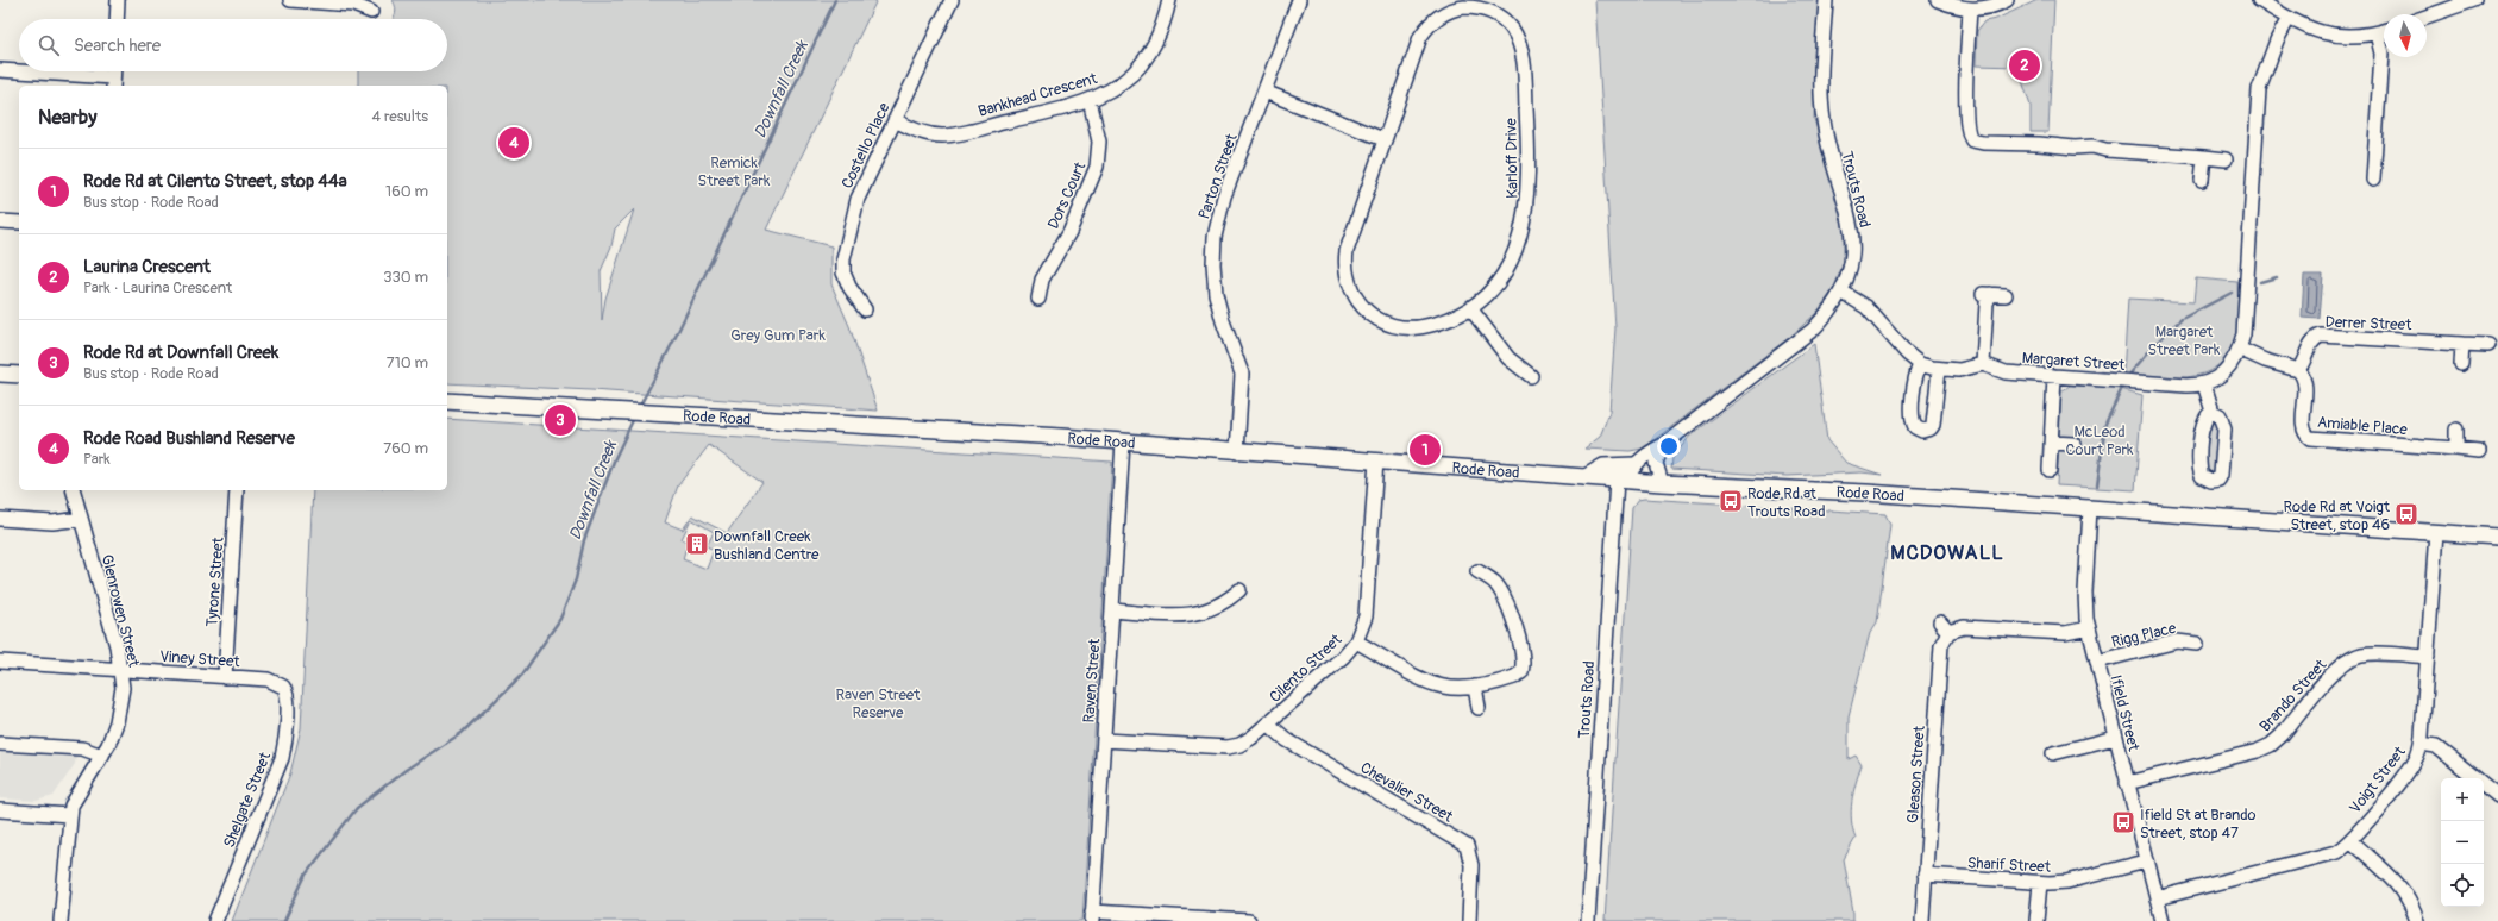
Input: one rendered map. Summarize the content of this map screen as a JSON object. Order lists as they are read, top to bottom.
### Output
{
  "streets": {
    "main road": ["Rode Road"],
    "street": [
      "Bankhead Crescent",
      "Costello Place",
      "Karloff Drive",
      "Parton Street",
      "Trouts Road",
      "Dors Court",
      "Derrer Street",
      "Margaret Street",
      "Amiable Place",
      "Tyrone Street",
      "Glenrowen Street",
      "Rigg Place",
      "Viney Street",
      "Cilento Street",
      "Raven Street",
      "Brando Street",
      "Ifield Street",
      "Gleason Street",
      "Voigt Street",
      "Chevalier Street",
      "Shelgate Street",
      "Sharif Street"
    ]
  },
  "crossings": [
    ["Bankhead Crescent", "Costello Place"],
    ["Bankhead Crescent", "Dors Court"],
    ["Parton Street", "Rode Road"],
    ["Trouts Road", "Rode Road"],
    ["Derrer Street", "Amiable Place"],
    ["Rode Road", "Cilento Street"],
    ["Rode Road", "Raven Street"],
    ["Rode Road", "Ifield Street"],
    ["Rode Road", "Voigt Street"],
    ["Tyrone Street", "Viney Street"],
    ["Glenrowen Street", "Viney Street"],
    ["Rigg Place", "Ifield Street"],
    ["Viney Street", "Shelgate Street"],
    ["Cilento Street", "Raven Street"],
    ["Cilento Street", "Chevalier Street"],
    ["Brando Street", "Ifield Street"],
    ["Brando Street", "Voigt Street"],
    ["Ifield Street", "Gleason Street"],
    ["Ifield Street", "Voigt Street"],
    ["Ifield Street", "Sharif Street"],
    ["Gleason Street", "Sharif Street"]
  ],
  "districts": ["MCDOWALL"],
  "water": ["Downfall Creek"],
  "parks": [
    "Remick Street Park",
    "Margaret Street Park",
    "Grey Gum Park",
    "McLeod Court Park",
    "Raven Street Reserve"
  ],
  "places": {
    "bus stop": ["Rode Rd at Trouts Road", "Rode Rd at Voigt Street, stop 46", "Ifield St at Brando Street, stop 47"],
    "building": ["Downfall Creek Bushland Centre"]
  },
  "north": "bottom",
  "page": {
    "search": "Search here",
    "pins": [
      "2",
      "4",
      "3",
      "1"
    ],
    "heading": ["Nearby", "4 results"],
    "list": [
      {
        "mark": "1",
        "name": "Rode Rd at Cilento Street, stop 44a",
        "note": "Bus stop · Rode Road",
        "value": "160 m"
      },
      {
        "mark": "2",
        "name": "Laurina Crescent",
        "note": "Park · Laurina Crescent",
        "value": "330 m"
      },
      {
        "mark": "3",
        "name": "Rode Rd at Downfall Creek",
        "note": "Bus stop · Rode Road",
        "value": "710 m"
      },
      {
        "mark": "4",
        "name": "Rode Road Bushland Reserve",
        "note": "Park",
        "value": "760 m"
      }
    ],
    "map_buttons": ["+", "−"]
  }
}
